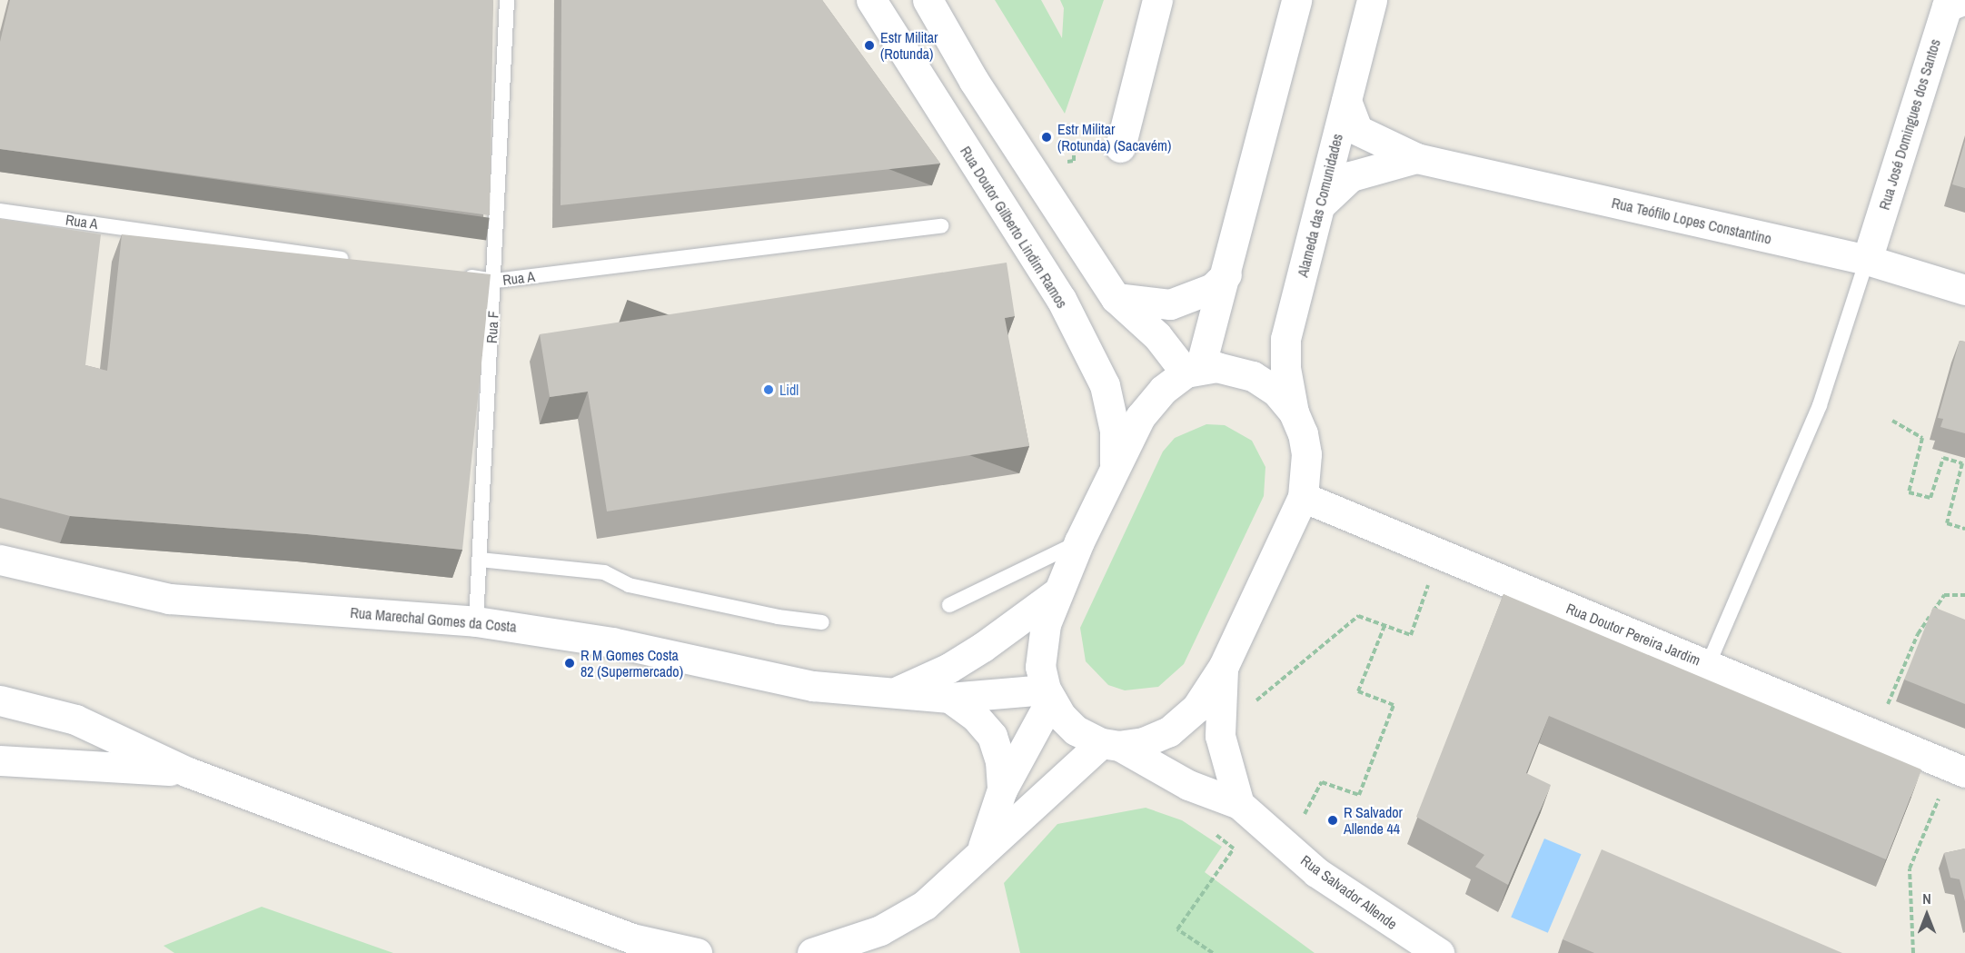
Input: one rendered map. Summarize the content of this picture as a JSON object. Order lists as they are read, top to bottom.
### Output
{
  "streets": {
    "street": [
      "Rua José Domingues dos Santos",
      "Alameda das Comunidades",
      "Rua Teófilo Lopes Constantino",
      "Rua Doutor Gilberto Lindim Ramos",
      "Rua Marechal Gomes da Costa",
      "Rua Doutor Pereira Jardim",
      "Rua Salvador Allende"
    ],
    "lane": ["Rua A", "Rua F"]
  },
  "crossings": [
    ["Rua José Domingues dos Santos", "Rua Teófilo Lopes Constantino"],
    ["Alameda das Comunidades", "Rua Teófilo Lopes Constantino"],
    ["Rua A", "Rua F"],
    ["Rua F", "Rua Marechal Gomes da Costa"]
  ],
  "places": [
    "Estr Militar (Rotunda)",
    "Estr Militar (Rotunda) (Sacavém)",
    "Lidl",
    "R M Gomes Costa 82 (Supermercado)",
    "R Salvador Allende 44"
  ],
  "north": "top"
}
